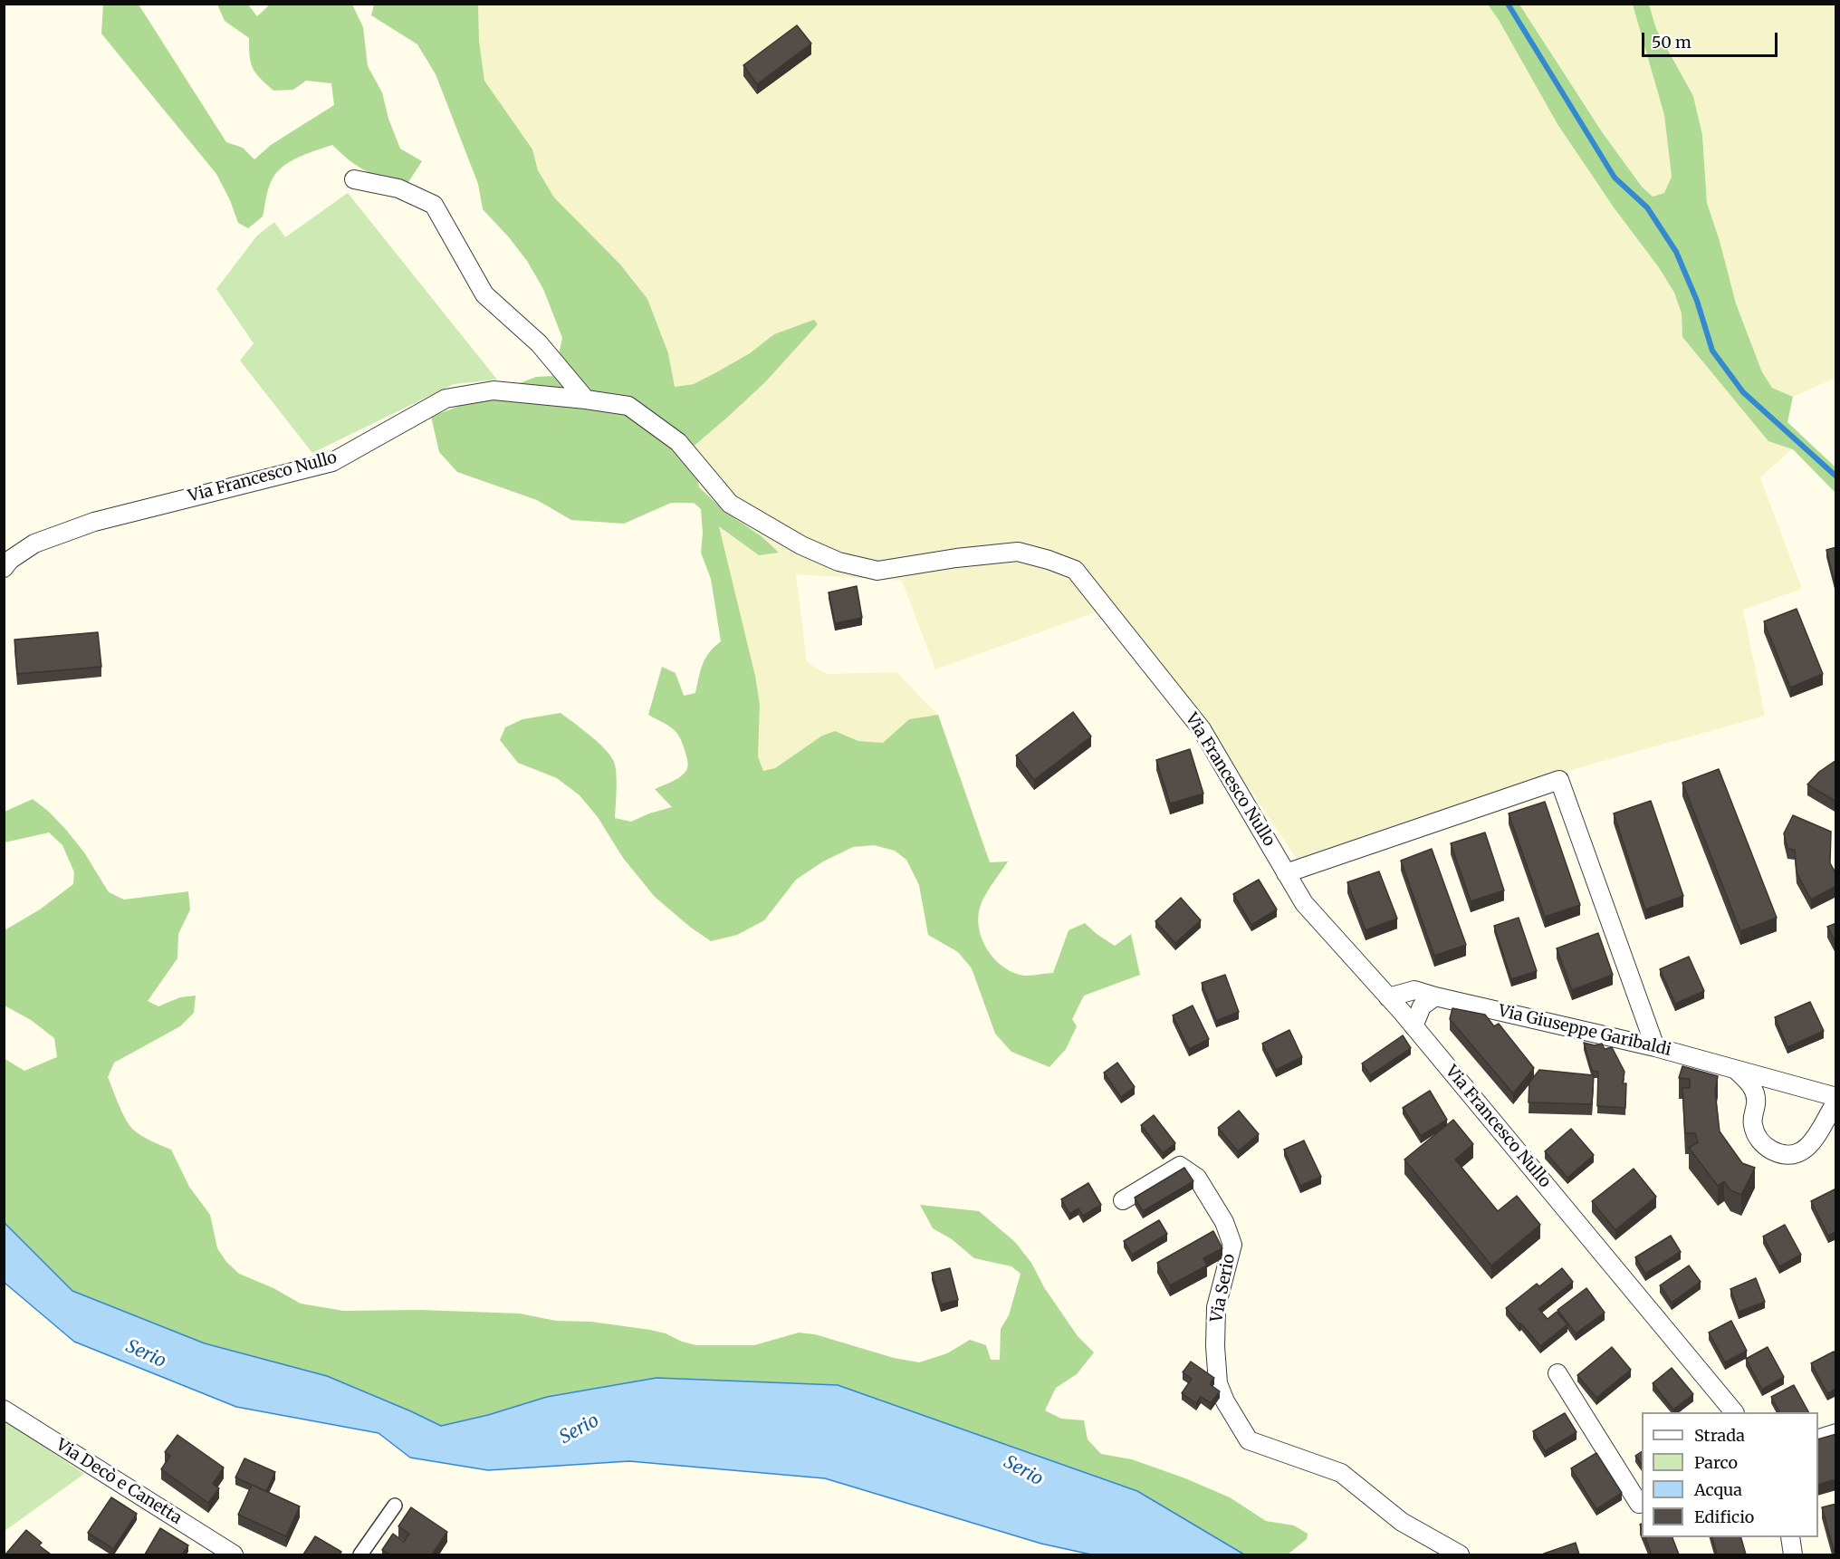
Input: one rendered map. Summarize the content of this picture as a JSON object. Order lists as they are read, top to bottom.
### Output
{
  "streets": {
    "street": [
      "Via Francesco Nullo",
      "Via Giuseppe Garibaldi",
      "Via Serio",
      "Via Decò e Canetta"
    ]
  },
  "crossings": [
    ["Via Francesco Nullo", "Via Giuseppe Garibaldi"]
  ],
  "water": ["Serio"],
  "legend": [
    "Strada",
    "Parco",
    "Acqua",
    "Edificio"
  ],
  "scale_bar": "50 m"
}
